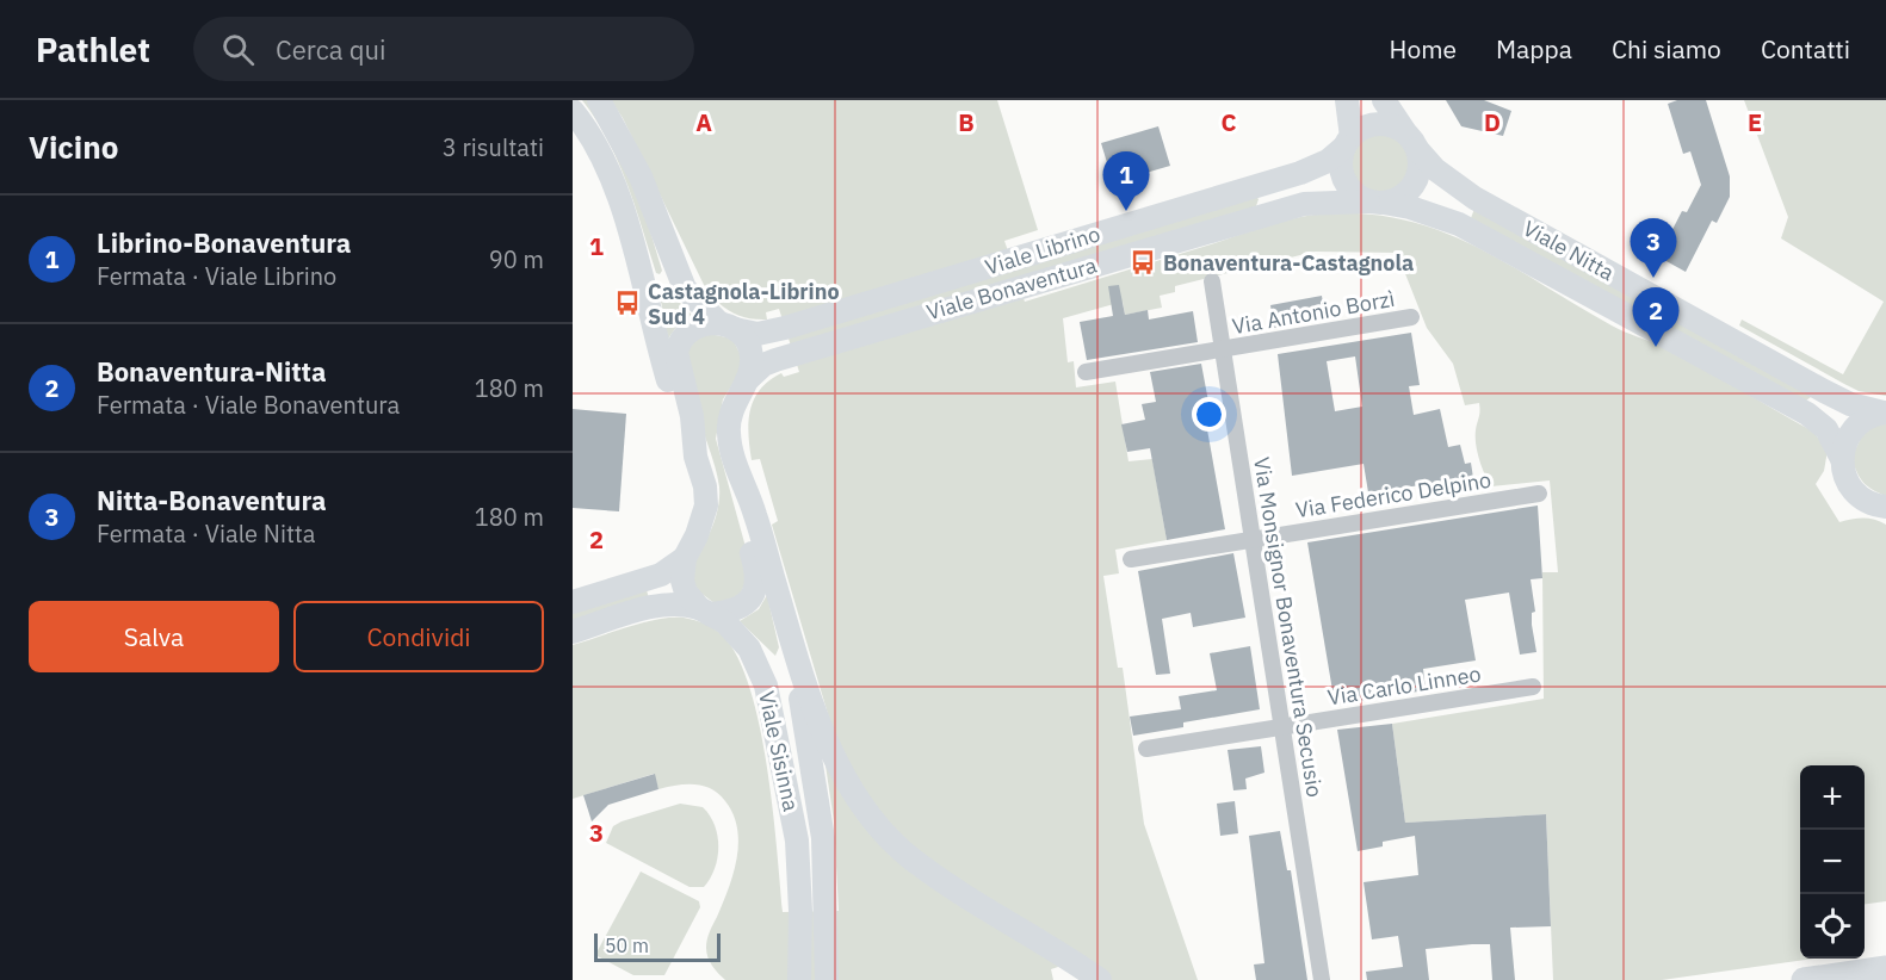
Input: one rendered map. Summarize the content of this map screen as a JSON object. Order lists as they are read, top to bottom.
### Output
{
  "streets": {
    "main road": [
      "Viale Librino",
      "Viale Nitta",
      "Viale Bonaventura",
      "Viale Sisinna"
    ],
    "street": [
      "Via Antonio Borzì",
      "Via Federico Delpino",
      "Via Monsignor Bonaventura Secusio",
      "Via Carlo Linneo"
    ]
  },
  "crossings": [
    ["Viale Librino", "Viale Nitta"],
    ["Viale Librino", "Viale Bonaventura"],
    ["Viale Nitta", "Viale Bonaventura"],
    ["Via Antonio Borzì", "Via Monsignor Bonaventura Secusio"],
    ["Via Federico Delpino", "Via Monsignor Bonaventura Secusio"],
    ["Via Monsignor Bonaventura Secusio", "Via Carlo Linneo"]
  ],
  "places": {
    "bus stop": ["Bonaventura-Castagnola", "Castagnola-Librino Sud 4"]
  },
  "scale_bar": "50 m",
  "page": {
    "header": "Pathlet",
    "search": "Cerca qui",
    "nav": [
      "Home",
      "Mappa",
      "Chi siamo",
      "Contatti"
    ],
    "heading": ["Vicino", "3 risultati"],
    "pins": ["1", "3", "2"],
    "list": [
      {
        "mark": "1",
        "name": "Librino-Bonaventura",
        "note": "Fermata · Viale Librino",
        "value": "90 m"
      },
      {
        "mark": "2",
        "name": "Bonaventura-Nitta",
        "note": "Fermata · Viale Bonaventura",
        "value": "180 m"
      },
      {
        "mark": "3",
        "name": "Nitta-Bonaventura",
        "note": "Fermata · Viale Nitta",
        "value": "180 m"
      }
    ],
    "buttons": ["Salva", "Condividi"],
    "map_buttons": ["+", "−"],
    "scale": "50 m"
  },
  "grid": {
    "columns": [
      "A",
      "B",
      "C",
      "D",
      "E"
    ],
    "rows": ["1", "2", "3"]
  }
}
